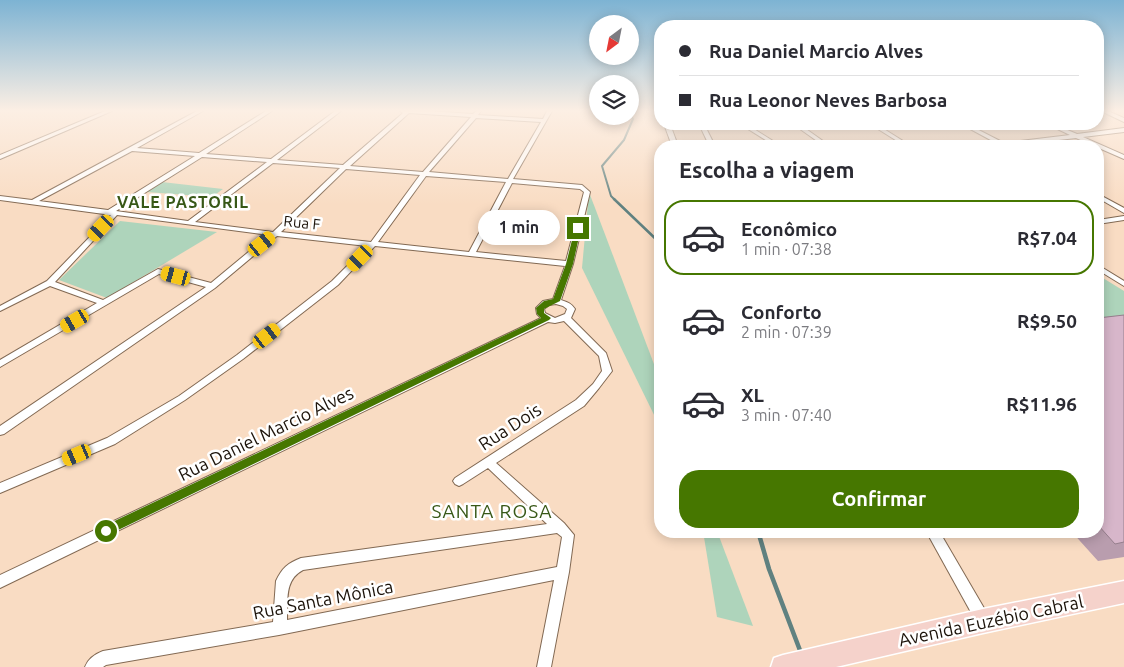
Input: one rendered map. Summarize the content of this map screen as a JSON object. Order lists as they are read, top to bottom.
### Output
{
  "streets": {
    "main road": ["Avenida Euzébio Cabral"],
    "street": [
      "Rua F",
      "Rua Dois",
      "Rua Daniel Marcio Alves",
      "Rua Santa Mônica"
    ]
  },
  "crossings": [
    ["Rua Dois", "Rua Daniel Marcio Alves"]
  ],
  "districts": ["VALE PASTORIL", "SANTA ROSA"],
  "north": "bottom left",
  "page": {
    "banner": ["Rua Daniel Marcio Alves", "Rua Leonor Neves Barbosa"],
    "heading": "Escolha a viagem",
    "list": [
      {
        "name": "Econômico",
        "note": "1 min · 07:38",
        "value": "R$7.04"
      },
      {
        "name": "Conforto",
        "note": "2 min · 07:39",
        "value": "R$9.50"
      },
      {
        "name": "XL",
        "note": "3 min · 07:40",
        "value": "R$11.96"
      }
    ],
    "bubble": "1 min",
    "buttons": "Confirmar"
  }
}
